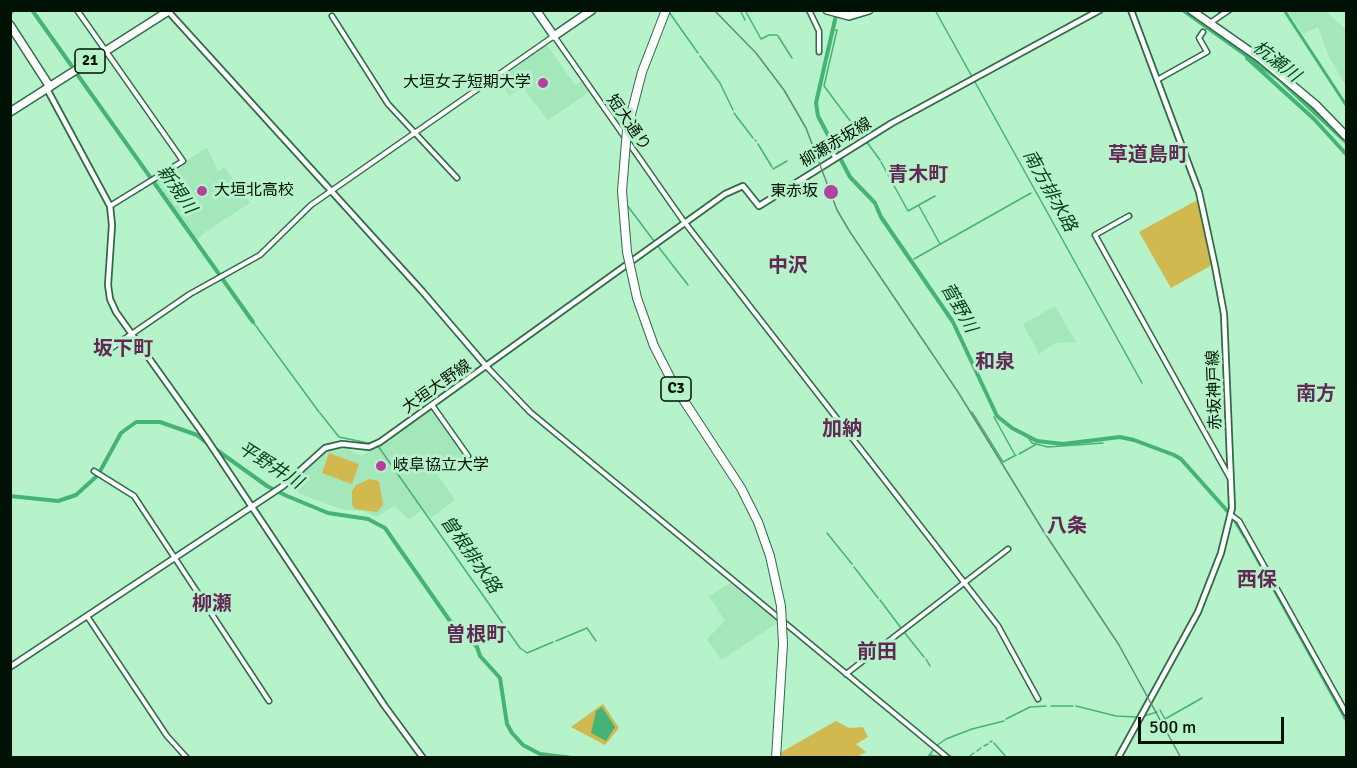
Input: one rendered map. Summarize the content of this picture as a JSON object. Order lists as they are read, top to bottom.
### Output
{
  "streets": {
    "highway": ["21", "C3"],
    "main road": ["柳瀬赤坂線", "大垣大野線", "赤坂神戸線"],
    "street": ["短大通り"]
  },
  "crossings": [
    ["21", "大垣大野線"],
    ["短大通り", "柳瀬赤坂線"],
    ["柳瀬赤坂線", "大垣大野線"]
  ],
  "districts": [
    "草道島町",
    "青木町",
    "中沢",
    "坂下町",
    "和泉",
    "南方",
    "加納",
    "八条",
    "西保",
    "柳瀬",
    "曽根町",
    "前田"
  ],
  "water": [
    "杭瀬川",
    "新規川",
    "南方排水路",
    "菅野川",
    "平野井川",
    "曽根排水路"
  ],
  "places": [
    "大垣女子短期大学",
    "大垣北高校",
    "東赤坂",
    "岐阜協立大学"
  ],
  "scale_bar": "500 m"
}
